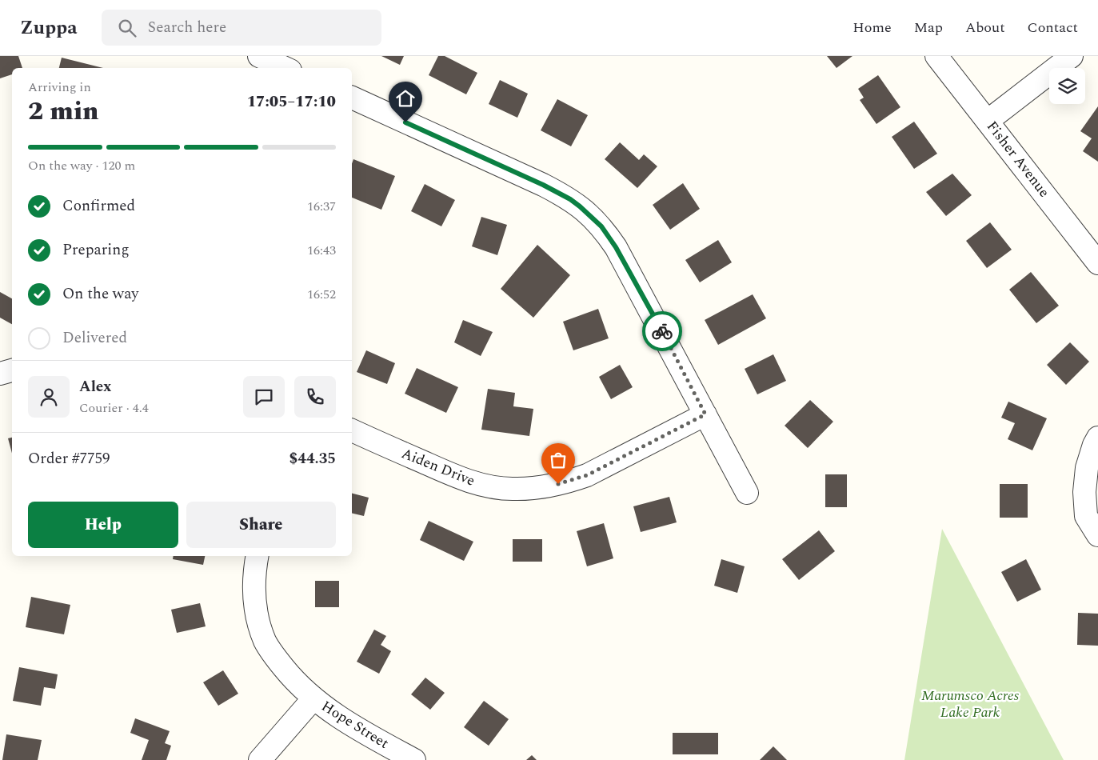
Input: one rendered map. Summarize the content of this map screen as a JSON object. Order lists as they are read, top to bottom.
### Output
{
  "streets": {
    "street": ["Fisher Avenue", "Aiden Drive", "Hope Street"]
  },
  "parks": ["Marumsco Acres Lake Park"],
  "page": {
    "header": "Zuppa",
    "search": "Search here",
    "nav": [
      "Home",
      "Map",
      "About",
      "Contact"
    ],
    "heading": ["2 min", "Arriving in", "17:05–17:10"],
    "panel": [
      "Alex",
      "Courier · 4.4",
      "Order #7759",
      "$44.35"
    ],
    "bar": "On the way · 120 m",
    "list": [
      ["Confirmed", "16:37"],
      ["Preparing", "16:43"],
      ["On the way", "16:52"],
      "Delivered"
    ],
    "buttons": ["Help", "Share"]
  }
}
